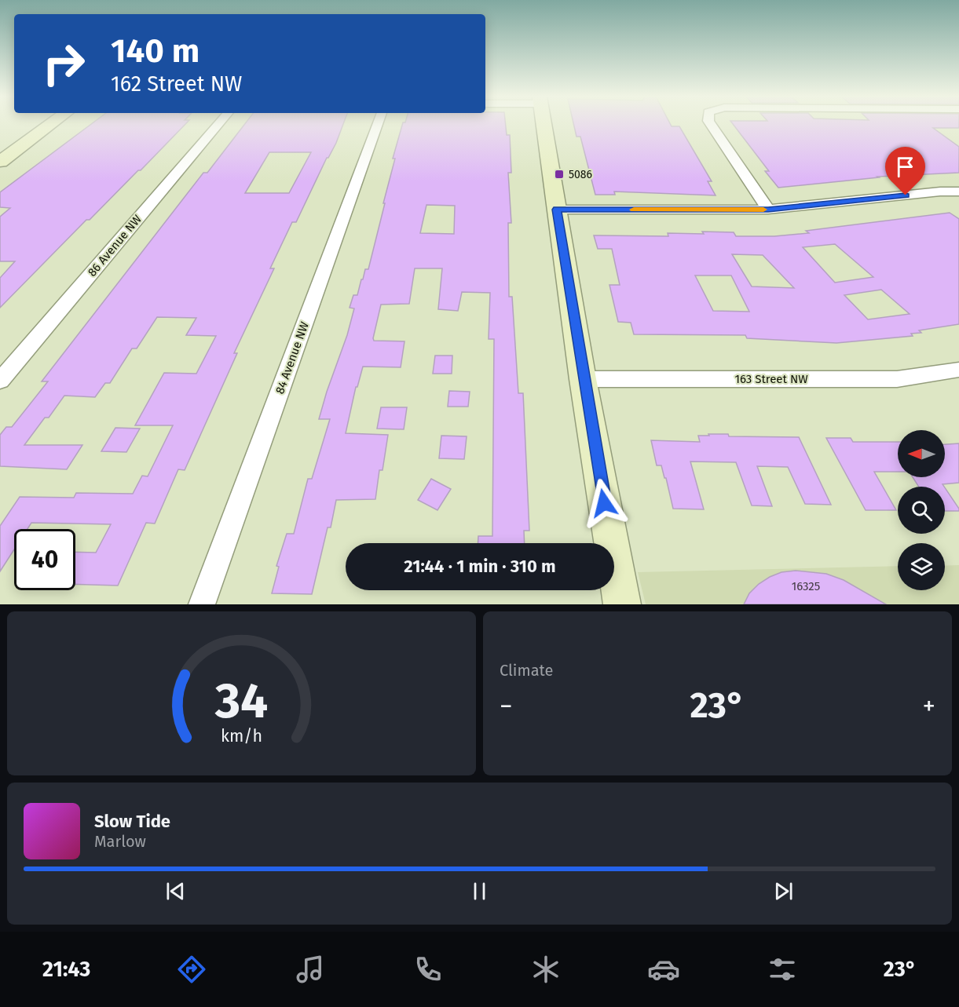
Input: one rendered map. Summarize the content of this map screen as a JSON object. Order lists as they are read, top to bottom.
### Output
{
  "streets": {
    "street": ["86 Avenue NW", "84 Avenue NW", "163 Street NW"]
  },
  "places": {
    "transit": ["5086"]
  },
  "house_numbers": ["16325"],
  "north": "left",
  "page": {
    "turn": ["140 m", "162 Street NW"],
    "limit": "40",
    "trip": "21:44 · 1 min · 310 m",
    "tile": "Climate",
    "heat": ["−", "23°", "+"],
    "song": ["Slow Tide", "Marlow"],
    "tabs": ["21:43", "23°"],
    "gauge": ["34", "km/h"]
  }
}
